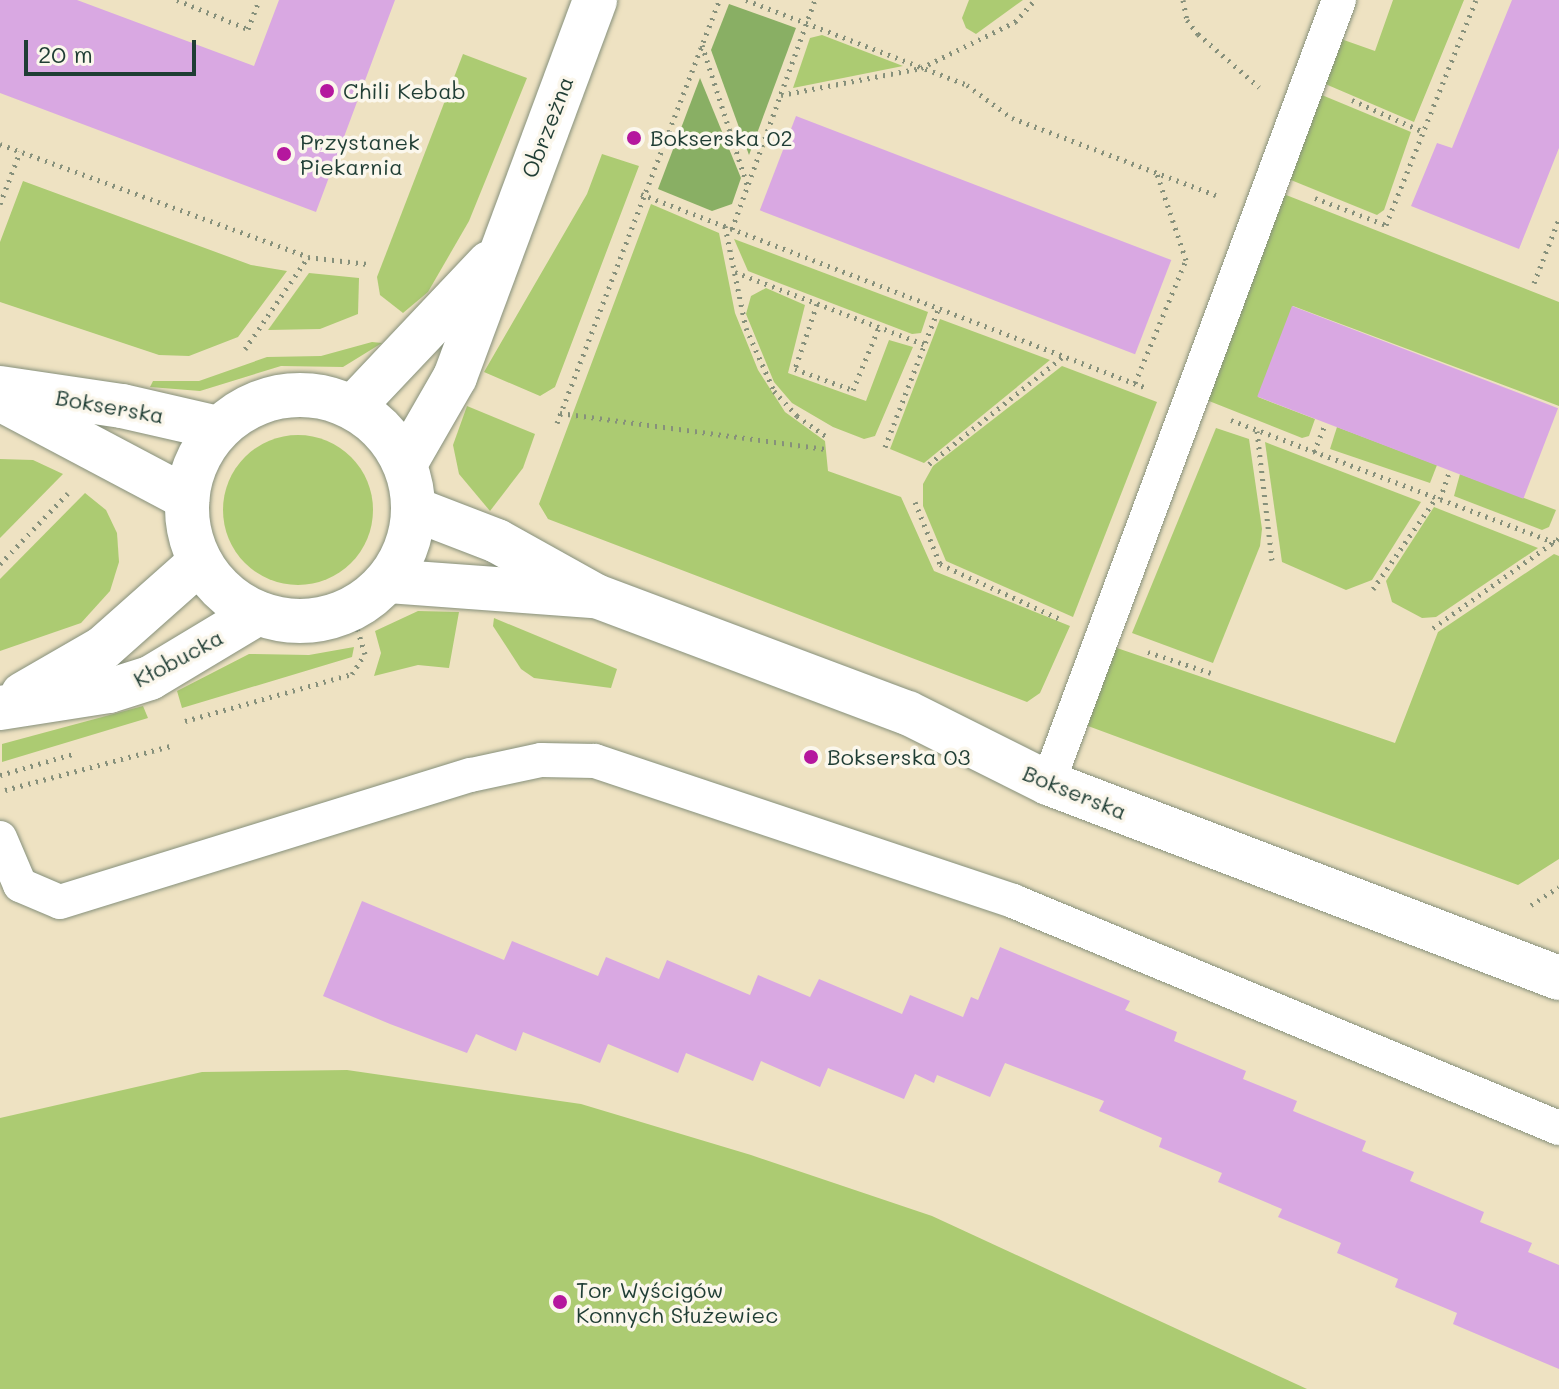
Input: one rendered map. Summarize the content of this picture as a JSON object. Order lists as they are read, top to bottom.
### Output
{
  "streets": {
    "street": ["Obrzeżna", "Bokserska", "Kłobucka"]
  },
  "crossings": [
    ["Obrzeżna", "Bokserska"],
    ["Obrzeżna", "Kłobucka"],
    ["Bokserska", "Kłobucka"]
  ],
  "places": [
    "Chili Kebab",
    "Bokserska 02",
    "Przystanek Piekarnia",
    "Bokserska 03",
    "Tor Wyścigów Konnych Służewiec"
  ],
  "scale_bar": "20 m"
}
